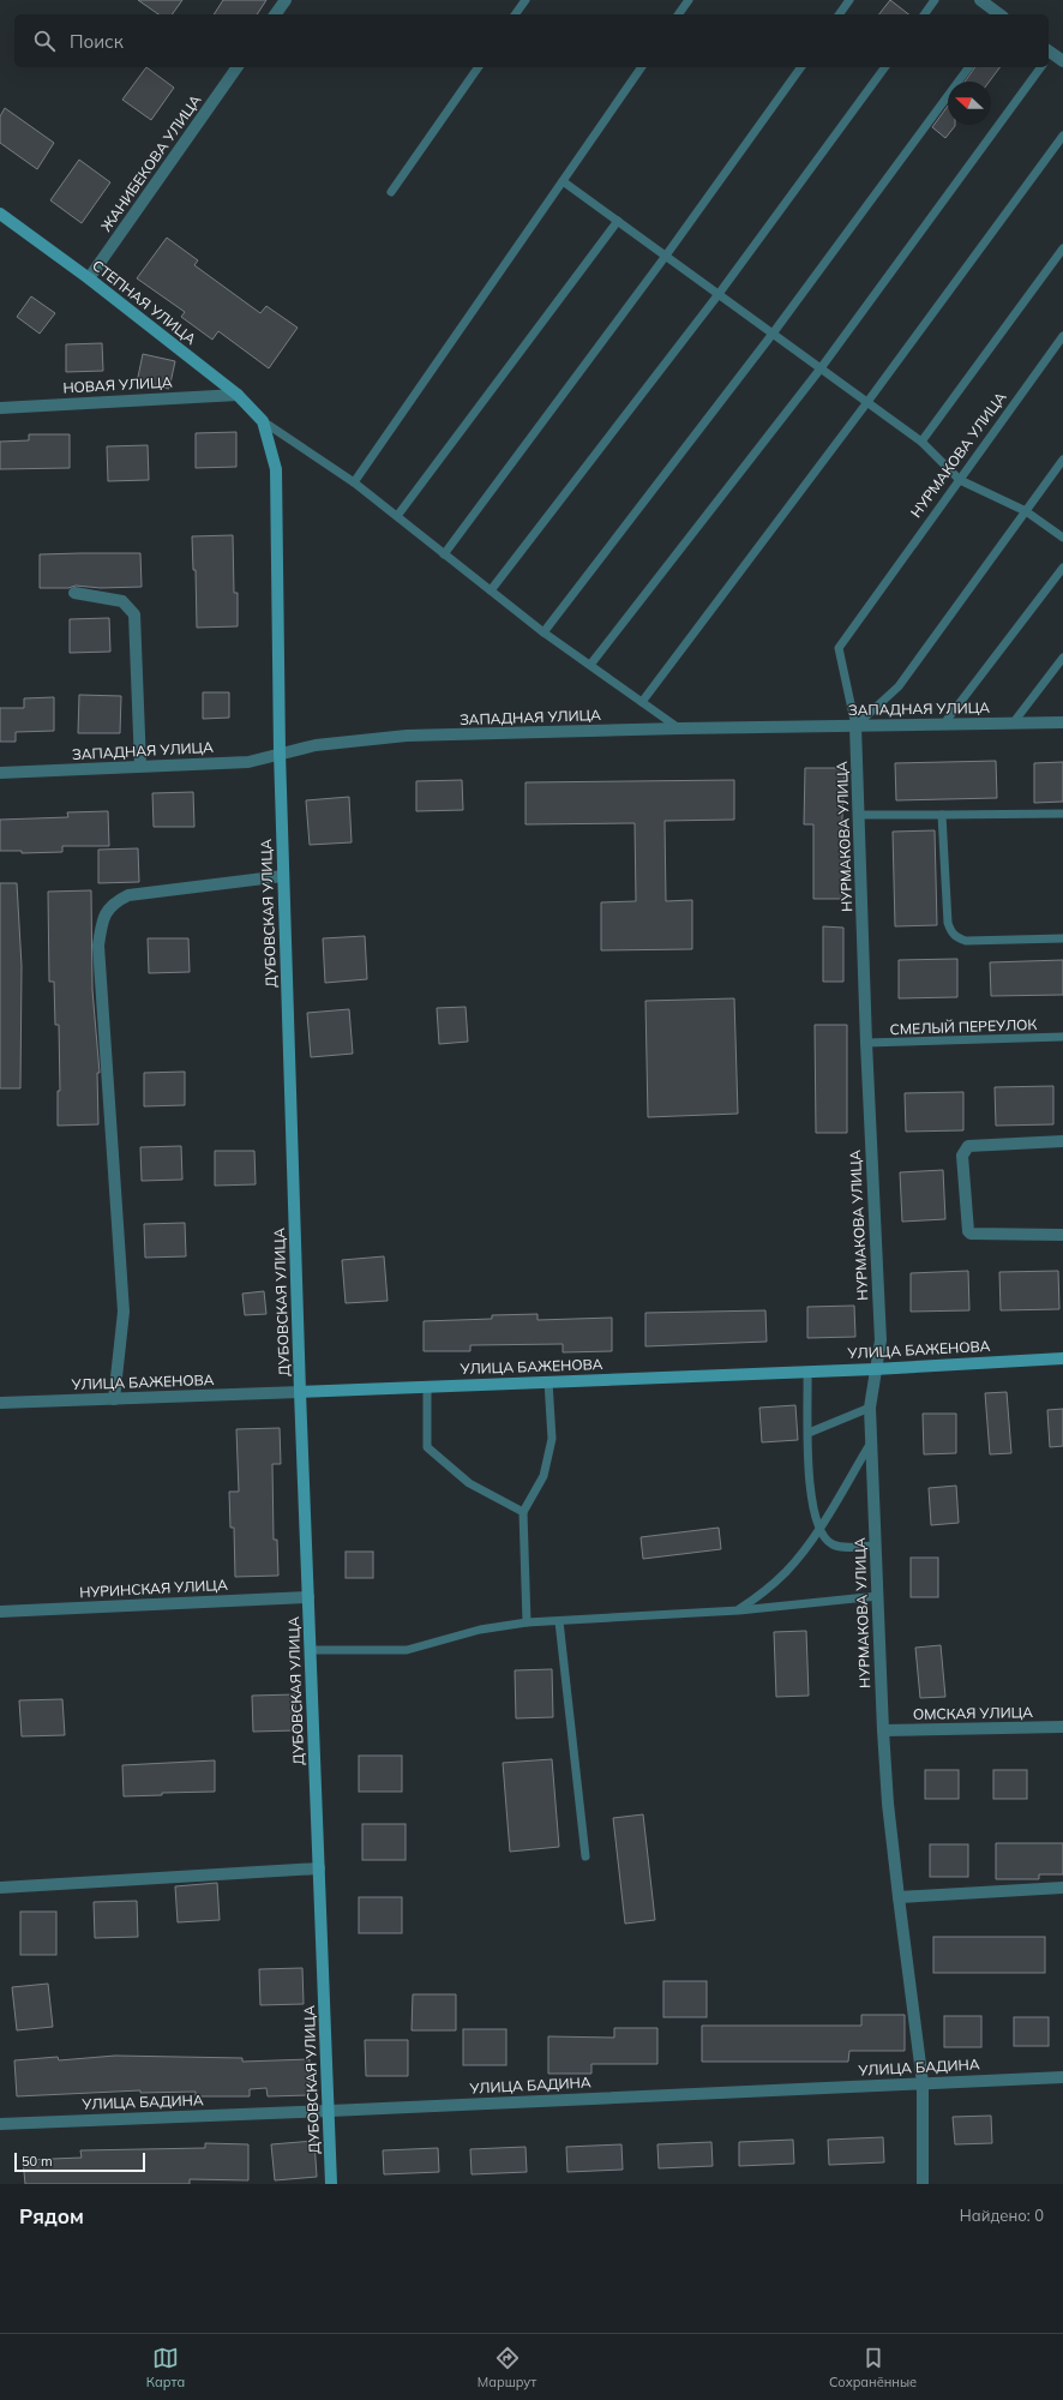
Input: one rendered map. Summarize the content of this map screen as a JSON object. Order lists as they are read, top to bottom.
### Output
{
  "streets": {
    "main road": ["СТЕПНАЯ УЛИЦА", "ДУБОВСКАЯ УЛИЦА", "УЛИЦА БАЖЕНОВА"],
    "street": [
      "ЖАНИБЕКОВА УЛИЦА",
      "НОВАЯ УЛИЦА",
      "НУРМАКОВА УЛИЦА",
      "ЗАПАДНАЯ УЛИЦА",
      "НУРИНСКАЯ УЛИЦА",
      "ОМСКАЯ УЛИЦА",
      "УЛИЦА БАДИНА"
    ],
    "lane": ["СМЕЛЫЙ ПЕРЕУЛОК"]
  },
  "crossings": [
    ["ЖАНИБЕКОВА УЛИЦА", "СТЕПНАЯ УЛИЦА"],
    ["СТЕПНАЯ УЛИЦА", "НОВАЯ УЛИЦА"],
    ["СТЕПНАЯ УЛИЦА", "ДУБОВСКАЯ УЛИЦА"],
    ["НУРМАКОВА УЛИЦА", "ЗАПАДНАЯ УЛИЦА"],
    ["НУРМАКОВА УЛИЦА", "СМЕЛЫЙ ПЕРЕУЛОК"],
    ["НУРМАКОВА УЛИЦА", "УЛИЦА БАЖЕНОВА"],
    ["НУРМАКОВА УЛИЦА", "ОМСКАЯ УЛИЦА"],
    ["НУРМАКОВА УЛИЦА", "УЛИЦА БАДИНА"],
    ["ЗАПАДНАЯ УЛИЦА", "ДУБОВСКАЯ УЛИЦА"],
    ["ДУБОВСКАЯ УЛИЦА", "УЛИЦА БАЖЕНОВА"],
    ["ДУБОВСКАЯ УЛИЦА", "НУРИНСКАЯ УЛИЦА"],
    ["ДУБОВСКАЯ УЛИЦА", "УЛИЦА БАДИНА"]
  ],
  "scale_bar": "50 m",
  "north": "left",
  "page": {
    "search": "Поиск",
    "scale": "50 m",
    "heading": ["Рядом", "Найдено: 0"],
    "nav": ["Карта", "Маршрут", "Сохранённые"]
  }
}
